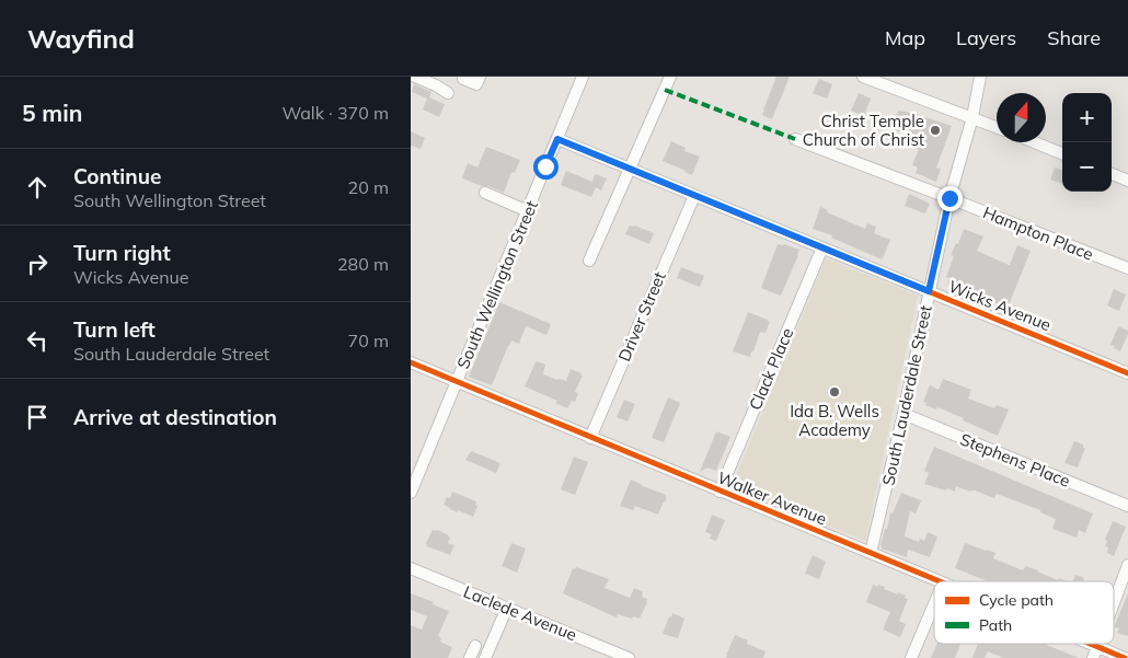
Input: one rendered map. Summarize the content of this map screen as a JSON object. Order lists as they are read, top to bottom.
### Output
{
  "streets": {
    "street": [
      "Hampton Place",
      "South Wellington Street",
      "Wicks Avenue",
      "Driver Street",
      "Clack Place",
      "South Lauderdale Street",
      "Stephens Place",
      "Walker Avenue",
      "Laclede Avenue"
    ]
  },
  "crossings": [
    ["Hampton Place", "South Lauderdale Street"],
    ["South Wellington Street", "Wicks Avenue"],
    ["South Wellington Street", "Walker Avenue"],
    ["Wicks Avenue", "Driver Street"],
    ["Wicks Avenue", "Clack Place"],
    ["Wicks Avenue", "South Lauderdale Street"],
    ["Driver Street", "Walker Avenue"],
    ["Clack Place", "Walker Avenue"],
    ["South Lauderdale Street", "Stephens Place"],
    ["South Lauderdale Street", "Walker Avenue"]
  ],
  "places": ["Christ Temple Church of Christ", "Ida B. Wells Academy"],
  "legend": ["Cycle path", "Path"],
  "north": "top",
  "page": {
    "header": "Wayfind",
    "nav": ["Map", "Layers", "Share"],
    "heading": ["5 min", "Walk · 370 m"],
    "map_buttons": ["+", "−"],
    "list": [
      ["Continue", "South Wellington Street", "20 m"],
      ["Turn right", "Wicks Avenue", "280 m"],
      ["Turn left", "South Lauderdale Street", "70 m"],
      "Arrive at destination"
    ]
  }
}
